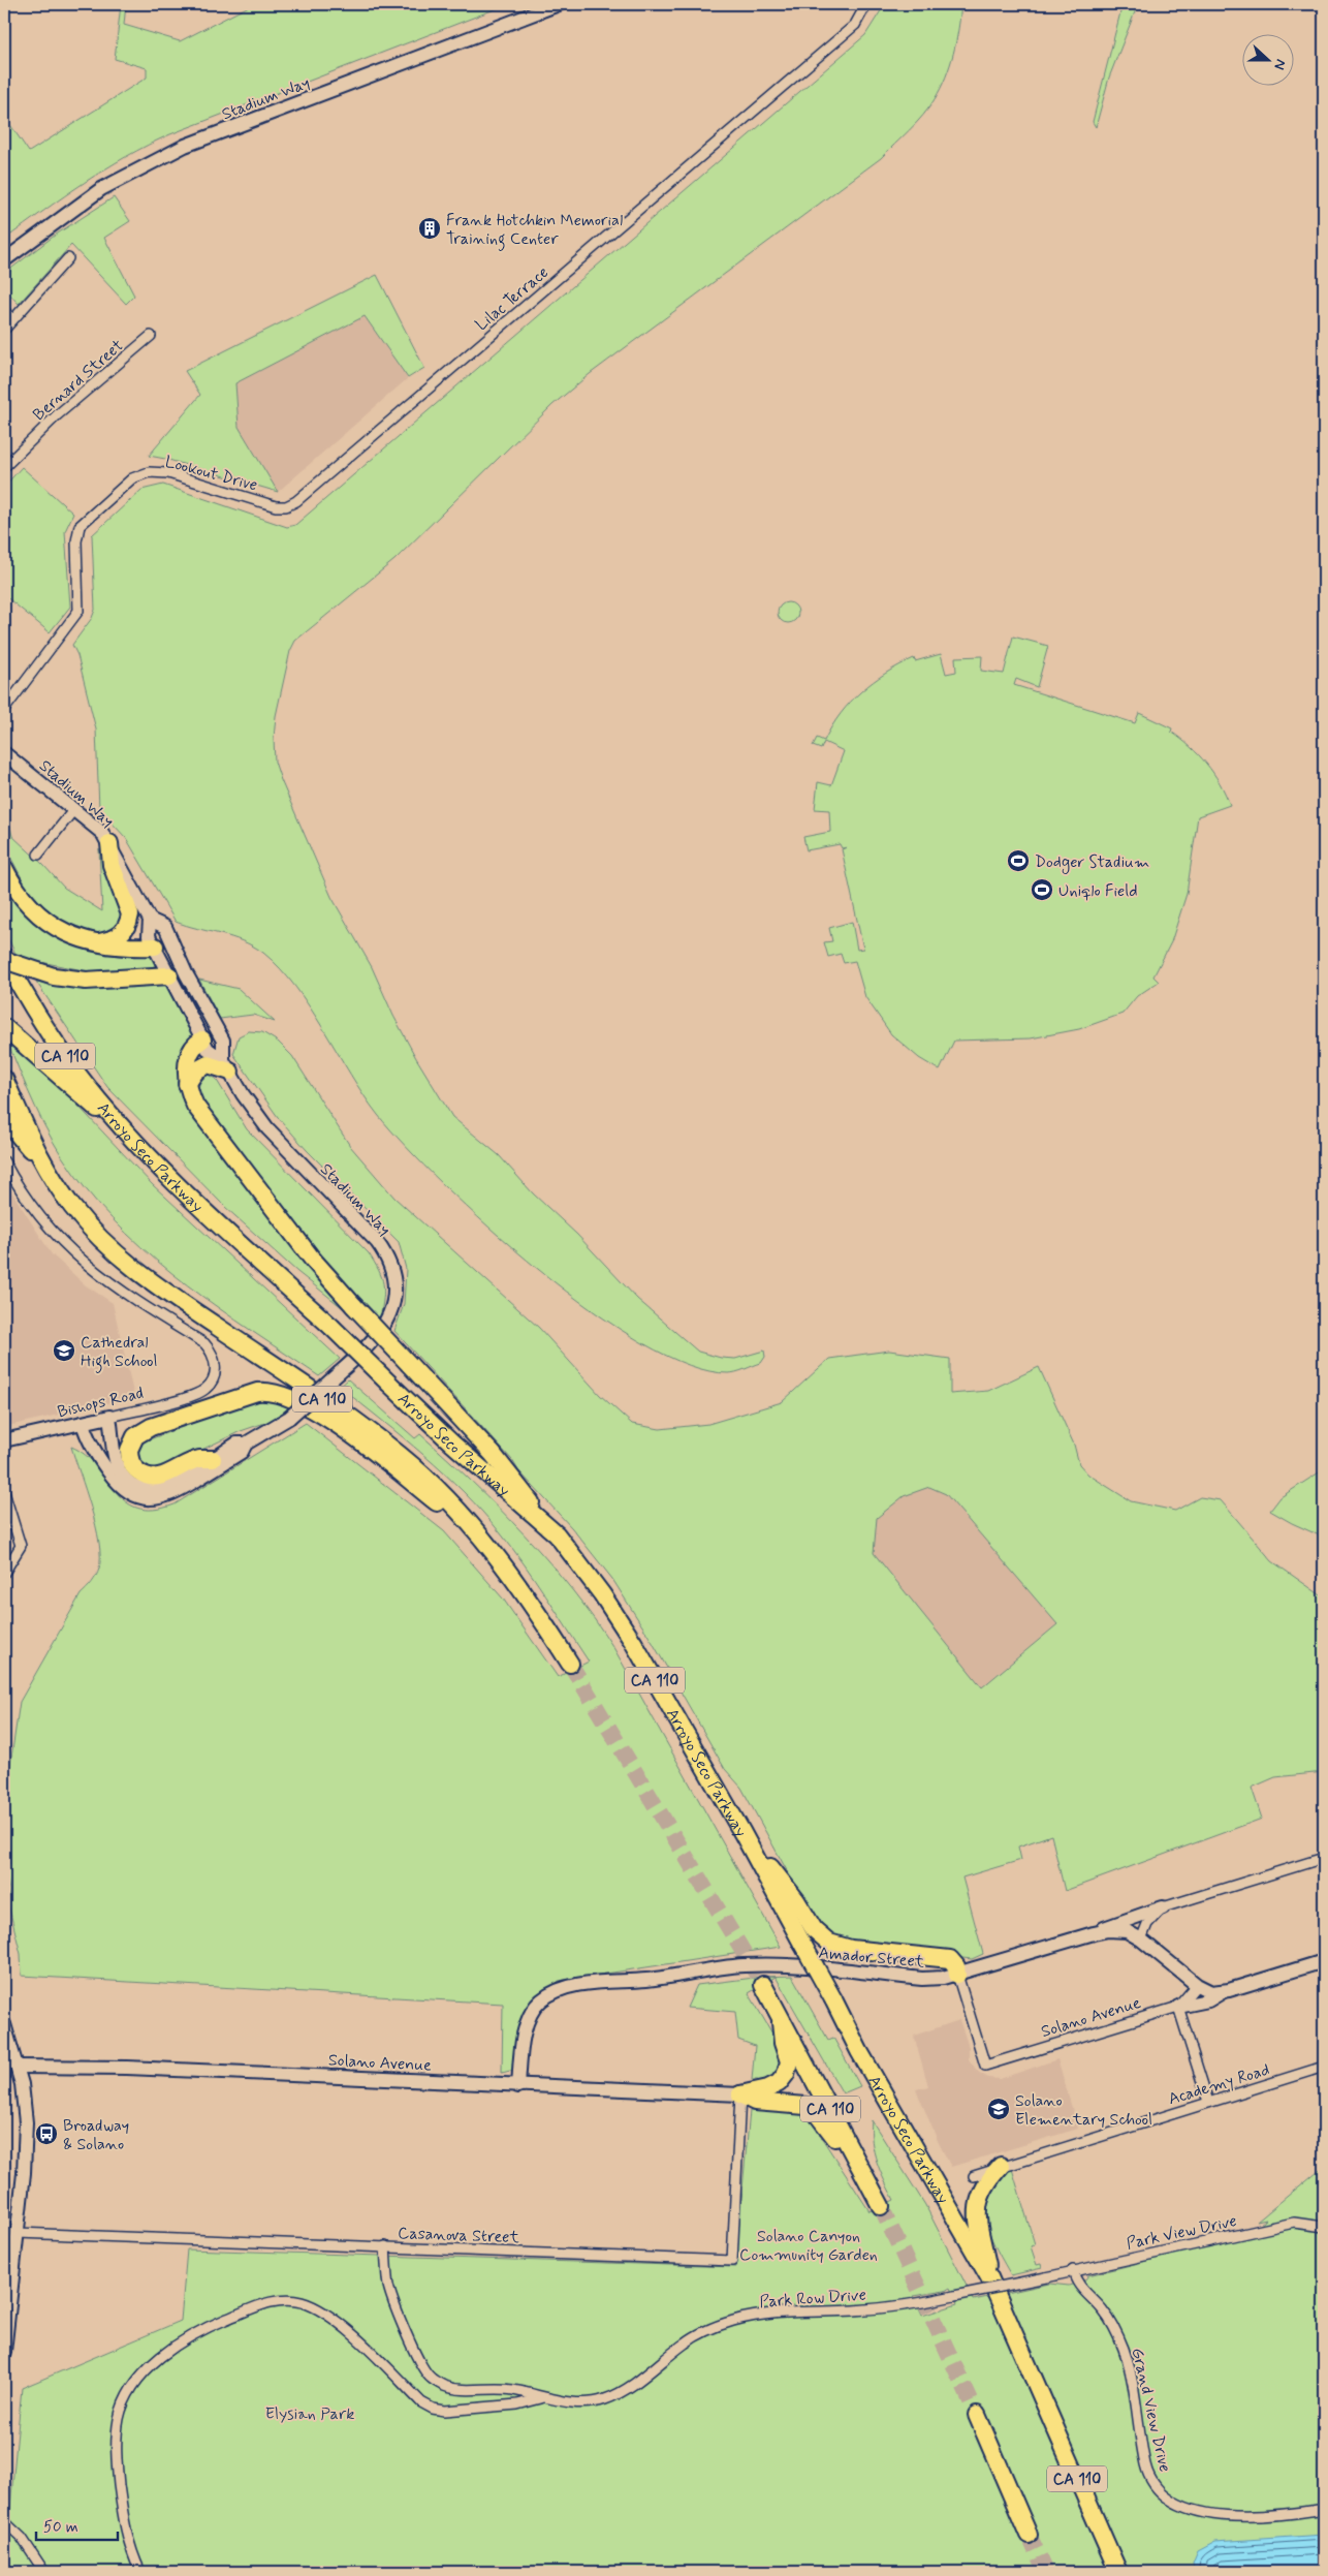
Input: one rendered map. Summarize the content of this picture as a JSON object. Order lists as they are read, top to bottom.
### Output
{
  "streets": {
    "highway": ["CA 110", "Arroyo Seco Parkway"],
    "street": [
      "Stadium Way",
      "Lilac Terrace",
      "Bernard Street",
      "Lookout Drive",
      "Bishops Road",
      "Amador Street",
      "Solano Avenue",
      "Academy Road",
      "Park View Drive",
      "Casanova Street",
      "Park Row Drive",
      "Grand View Drive"
    ]
  },
  "crossings": [
    ["Stadium Way", "Bishops Road"],
    ["Lilac Terrace", "Lookout Drive"],
    ["Amador Street", "Solano Avenue"],
    ["Solano Avenue", "Casanova Street"],
    ["Park View Drive", "Park Row Drive"],
    ["Park View Drive", "Grand View Drive"],
    ["Casanova Street", "Park Row Drive"]
  ],
  "parks": ["Solano Canyon Community Garden", "Elysian Park"],
  "places": {
    "building": ["Frank Hotchkin Memorial Training Center"],
    "sports": ["Dodger Stadium", "Uniqlo Field"],
    "school or university": ["Cathedral High School", "Solano Elementary School"],
    "bus stop": ["Broadway & Solano"]
  },
  "scale_bar": "50 m",
  "north": "right"
}
